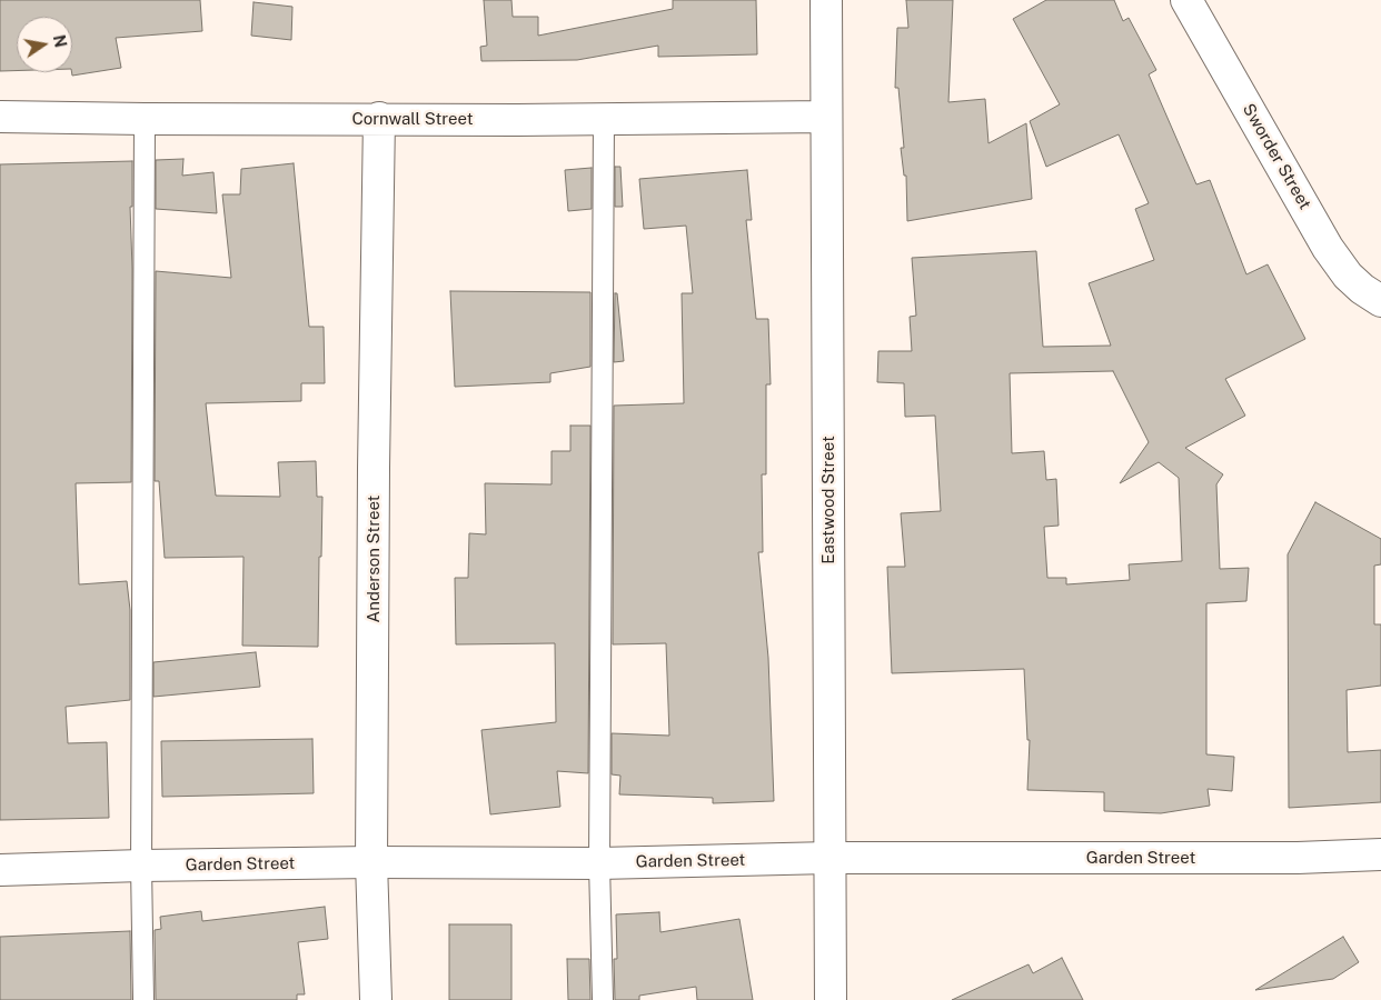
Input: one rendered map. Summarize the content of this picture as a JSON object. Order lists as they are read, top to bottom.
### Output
{
  "streets": {
    "street": [
      "Cornwall Street",
      "Sworder Street",
      "Eastwood Street",
      "Anderson Street",
      "Garden Street"
    ]
  },
  "crossings": [
    ["Cornwall Street", "Eastwood Street"],
    ["Cornwall Street", "Anderson Street"],
    ["Eastwood Street", "Garden Street"],
    ["Anderson Street", "Garden Street"]
  ],
  "north": "right"
}
